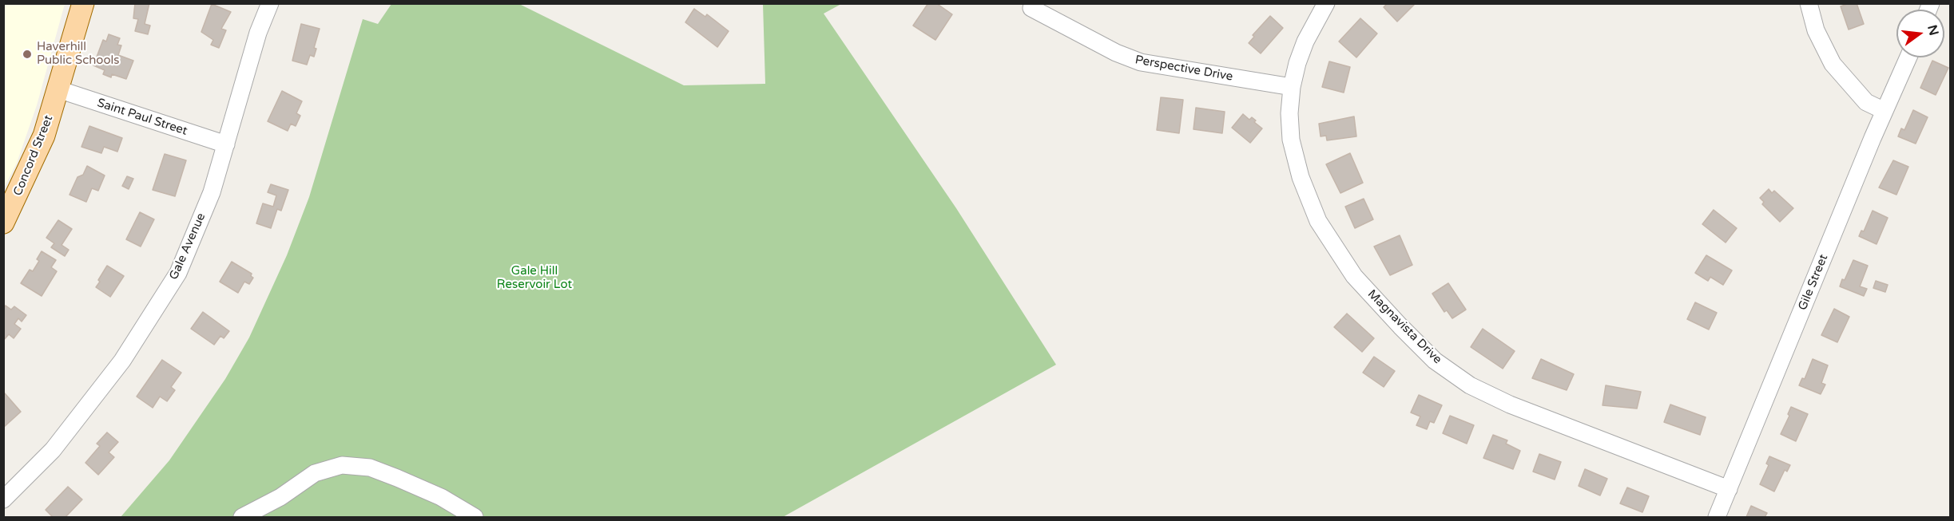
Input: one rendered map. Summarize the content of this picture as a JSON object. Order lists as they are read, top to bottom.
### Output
{
  "streets": {
    "main road": ["Concord Street"],
    "street": [
      "Perspective Drive",
      "Saint Paul Street",
      "Gale Avenue",
      "Gile Street",
      "Magnavista Drive"
    ]
  },
  "crossings": [
    ["Perspective Drive", "Magnavista Drive"],
    ["Saint Paul Street", "Concord Street"],
    ["Saint Paul Street", "Gale Avenue"],
    ["Gile Street", "Magnavista Drive"]
  ],
  "parks": ["Gale Hill Reservoir Lot"],
  "places": ["Haverhill Public Schools"],
  "north": "right"
}
